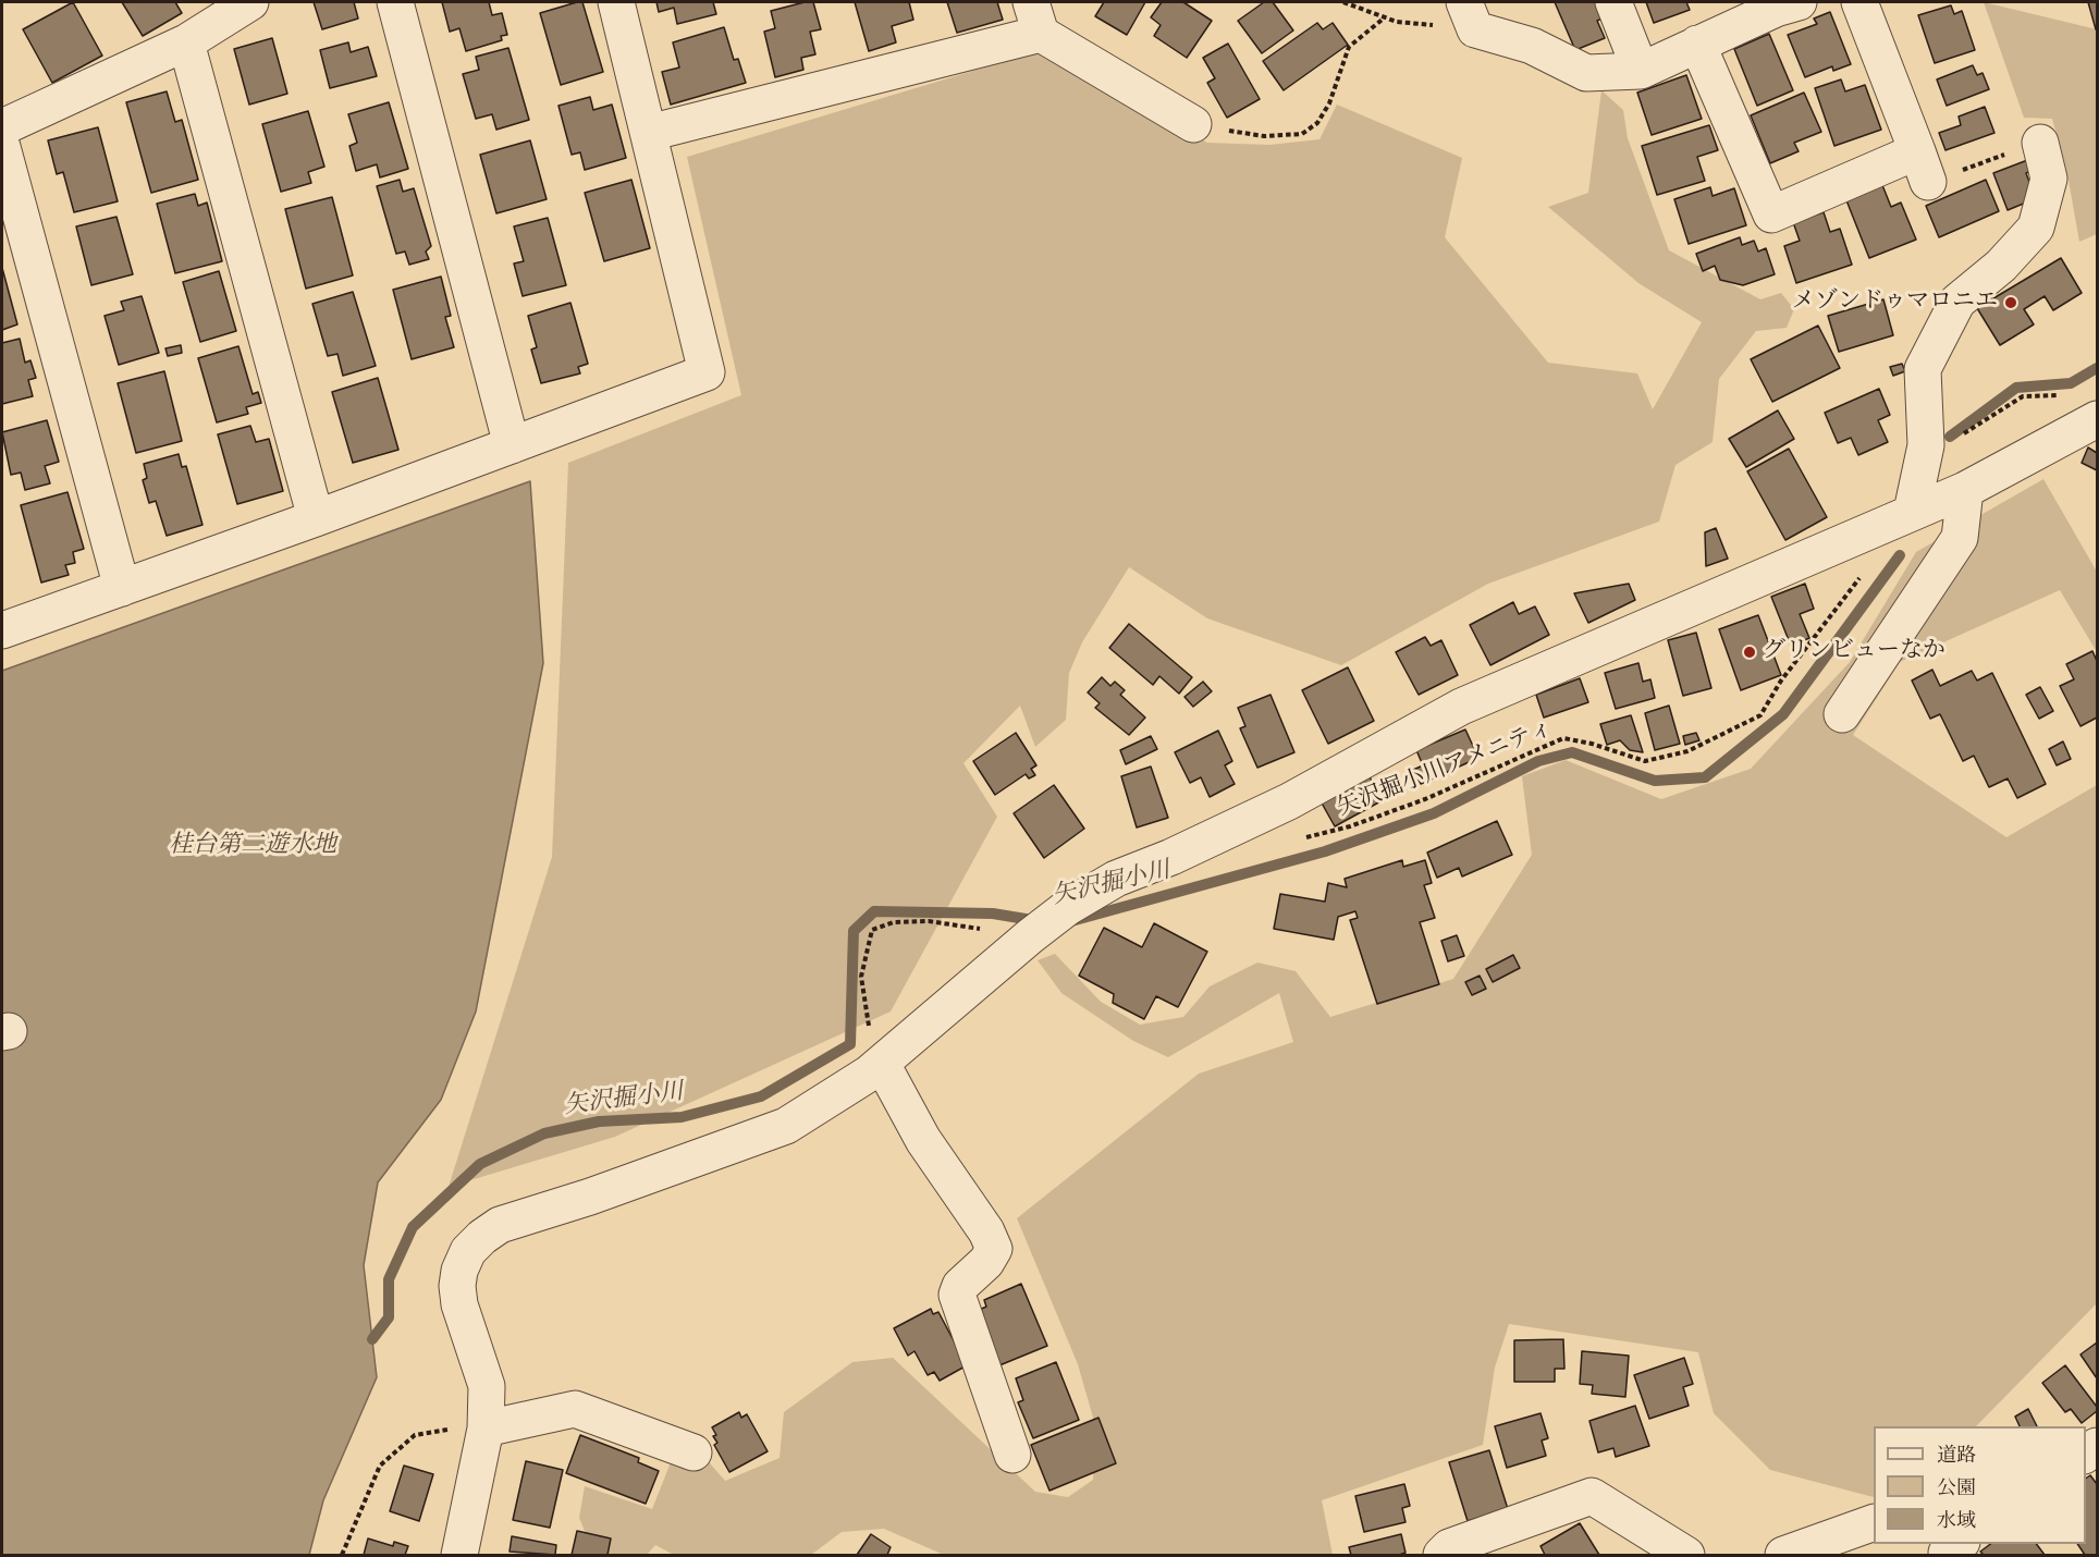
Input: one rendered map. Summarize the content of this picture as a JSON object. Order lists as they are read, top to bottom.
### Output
{
  "streets": {
    "path": ["矢沢掘小川アメニティ"]
  },
  "water": ["桂台第二遊水地", "矢沢掘小川"],
  "places": ["メゾンドゥマロニエ", "グリンビューなか"],
  "legend": ["道路", "公園", "水域"]
}
